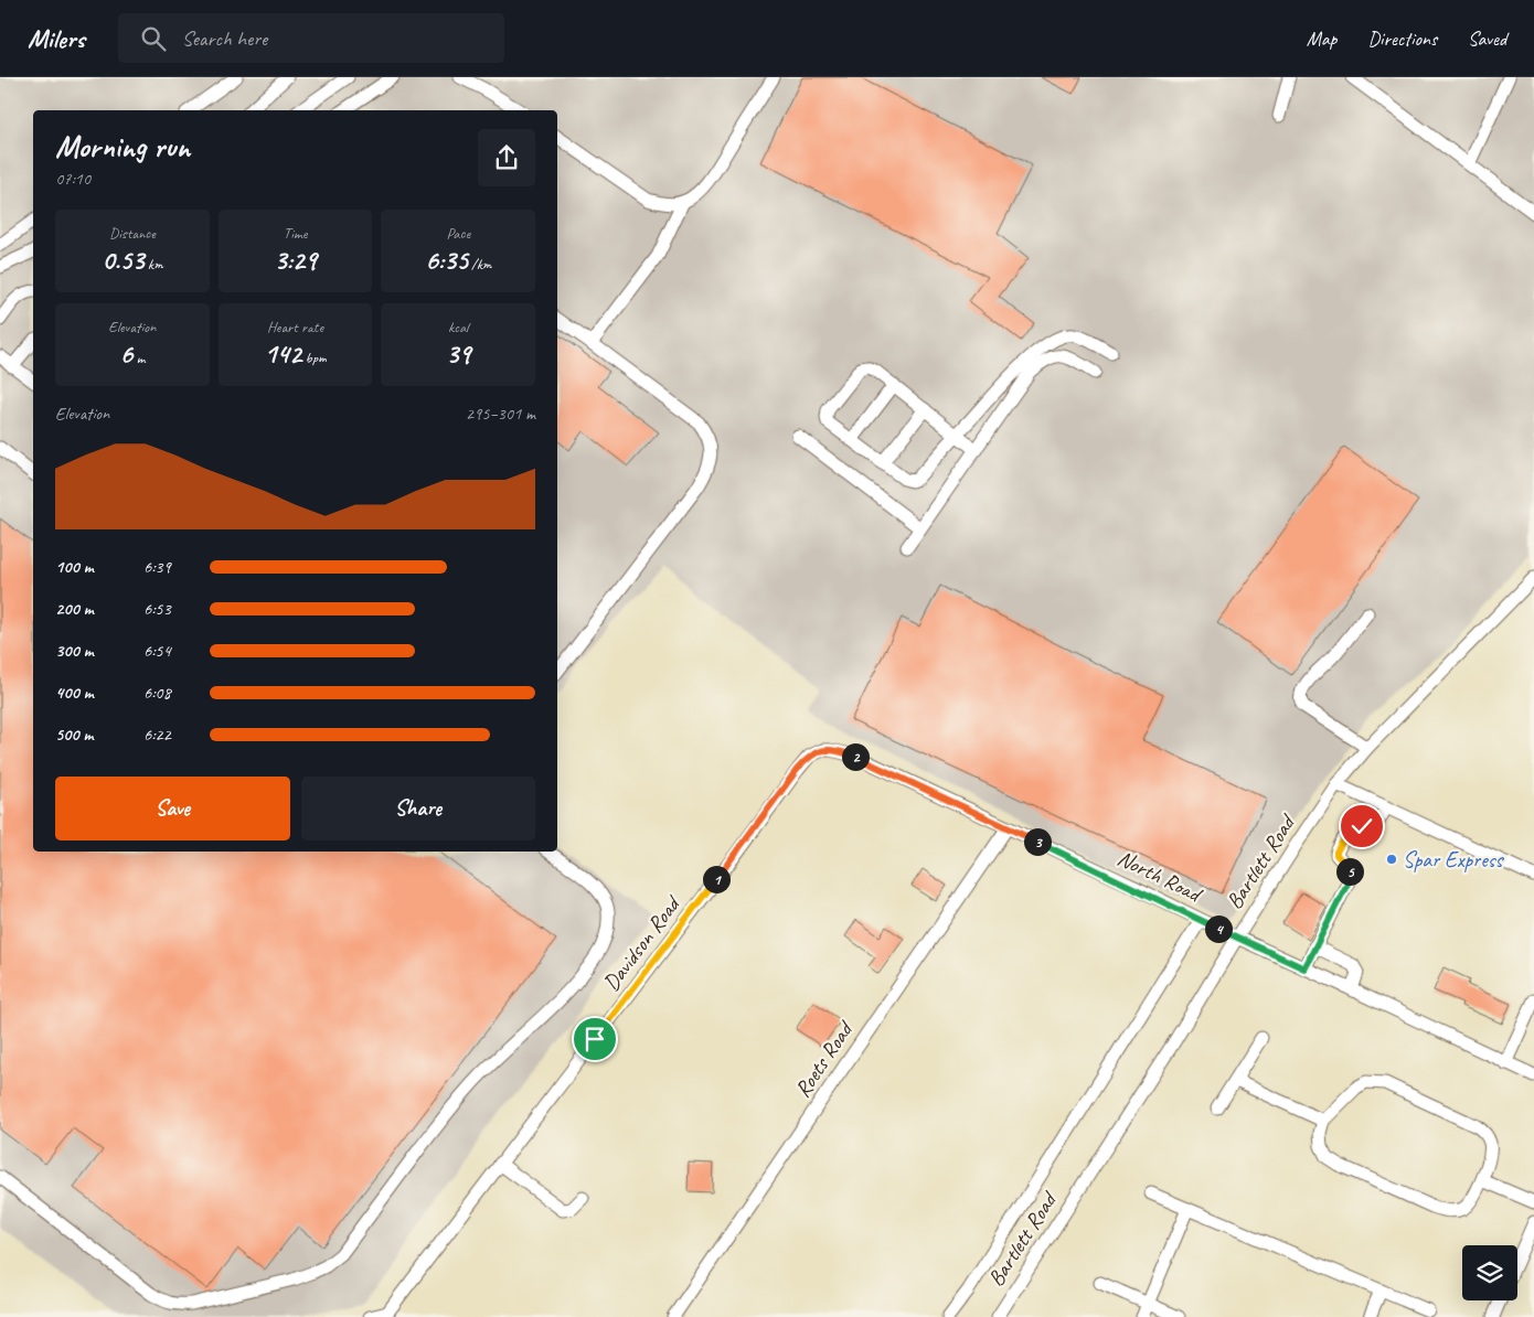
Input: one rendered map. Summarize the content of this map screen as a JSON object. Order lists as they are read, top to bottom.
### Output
{
  "streets": {
    "street": [
      "Bartlett Road",
      "North Road",
      "Davidson Road",
      "Roets Road"
    ]
  },
  "crossings": [
    ["Bartlett Road", "North Road"],
    ["North Road", "Davidson Road"],
    ["North Road", "Roets Road"]
  ],
  "places": ["Spar Express"],
  "page": {
    "header": "Milers",
    "search": "Search here",
    "nav": ["Map", "Directions", "Saved"],
    "heading": ["Morning run", "07:10"],
    "stats": [
      ["Distance", "0.53 km"],
      ["Time", "3:29"],
      ["Pace", "6:35 /km"],
      ["Elevation", "6 m"],
      ["Heart rate", "142 bpm"],
      ["kcal", "39"]
    ],
    "chart": ["Elevation", "295–301 m"],
    "list": [
      {
        "name": "100 m",
        "note": "6:39"
      },
      {
        "name": "200 m",
        "note": "6:53"
      },
      {
        "name": "300 m",
        "note": "6:54"
      },
      {
        "name": "400 m",
        "note": "6:08"
      },
      {
        "name": "500 m",
        "note": "6:22"
      }
    ],
    "pins": [
      "2",
      "3",
      "5",
      "1",
      "4"
    ],
    "buttons": ["Save", "Share"]
  }
}
